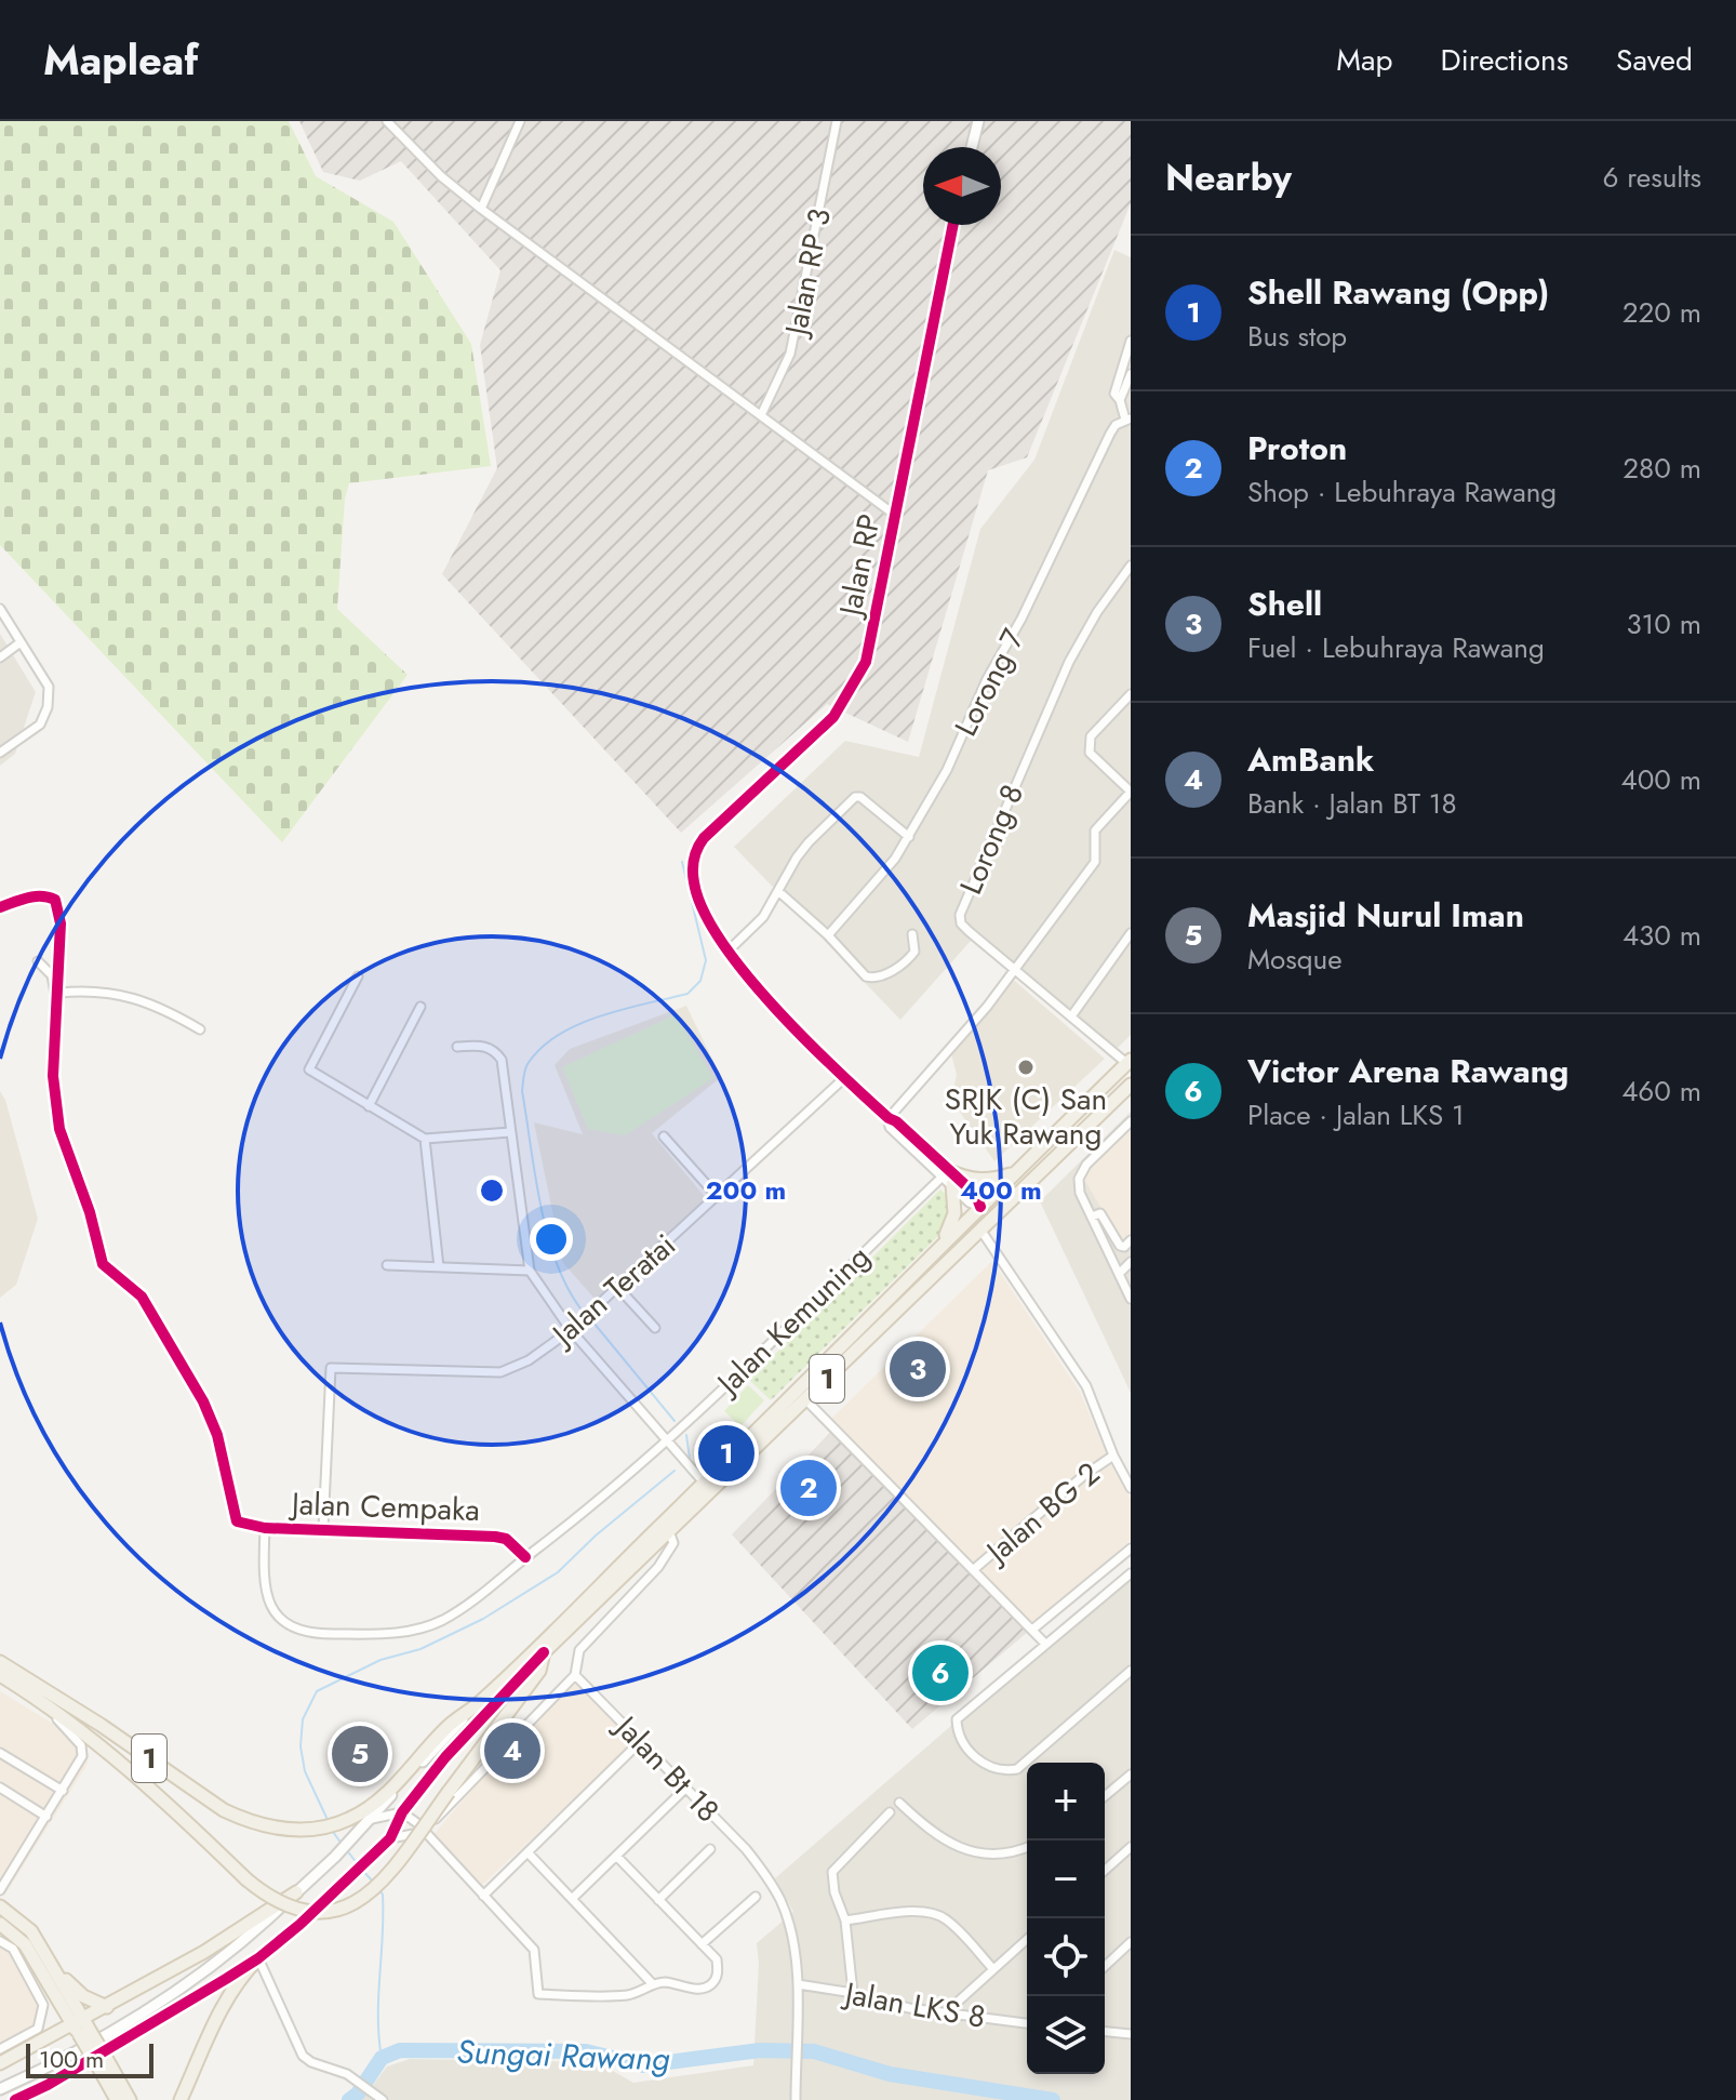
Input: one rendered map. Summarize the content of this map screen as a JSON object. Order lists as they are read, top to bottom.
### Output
{
  "streets": {
    "main road": ["1"],
    "street": [
      "Jalan RP 3",
      "Jalan RP",
      "Lorong 7",
      "Lorong 8",
      "Jalan Teratai",
      "Jalan Kemuning",
      "Jalan Cempaka",
      "Jalan BG 2",
      "Jalan Bt 18",
      "Jalan LKS 8"
    ]
  },
  "crossings": [
    ["Lorong 8", "1"],
    ["Jalan Teratai", "Jalan Cempaka"],
    ["Jalan Kemuning", "Jalan Cempaka"],
    ["Jalan Bt 18", "Jalan LKS 8"]
  ],
  "water": ["Sungai Rawang"],
  "places": ["SRJK (C) San Yuk Rawang"],
  "scale_bar": "100 m",
  "north": "left",
  "page": {
    "header": "Mapleaf",
    "nav": ["Map", "Directions", "Saved"],
    "heading": ["Nearby", "6 results"],
    "list": [
      {
        "mark": "1",
        "name": "Shell Rawang (Opp)",
        "note": "Bus stop",
        "value": "220 m"
      },
      {
        "mark": "2",
        "name": "Proton",
        "note": "Shop · Lebuhraya Rawang",
        "value": "280 m"
      },
      {
        "mark": "3",
        "name": "Shell",
        "note": "Fuel · Lebuhraya Rawang",
        "value": "310 m"
      },
      {
        "mark": "4",
        "name": "AmBank",
        "note": "Bank · Jalan BT 18",
        "value": "400 m"
      },
      {
        "mark": "5",
        "name": "Masjid Nurul Iman",
        "note": "Mosque",
        "value": "430 m"
      },
      {
        "mark": "6",
        "name": "Victor Arena Rawang",
        "note": "Place · Jalan LKS 1",
        "value": "460 m"
      }
    ],
    "pins": [
      "3",
      "1",
      "2",
      "6",
      "4",
      "5"
    ],
    "map_buttons": ["+", "−"],
    "scale": "100 m"
  },
  "rings": ["200 m", "400 m"]
}
